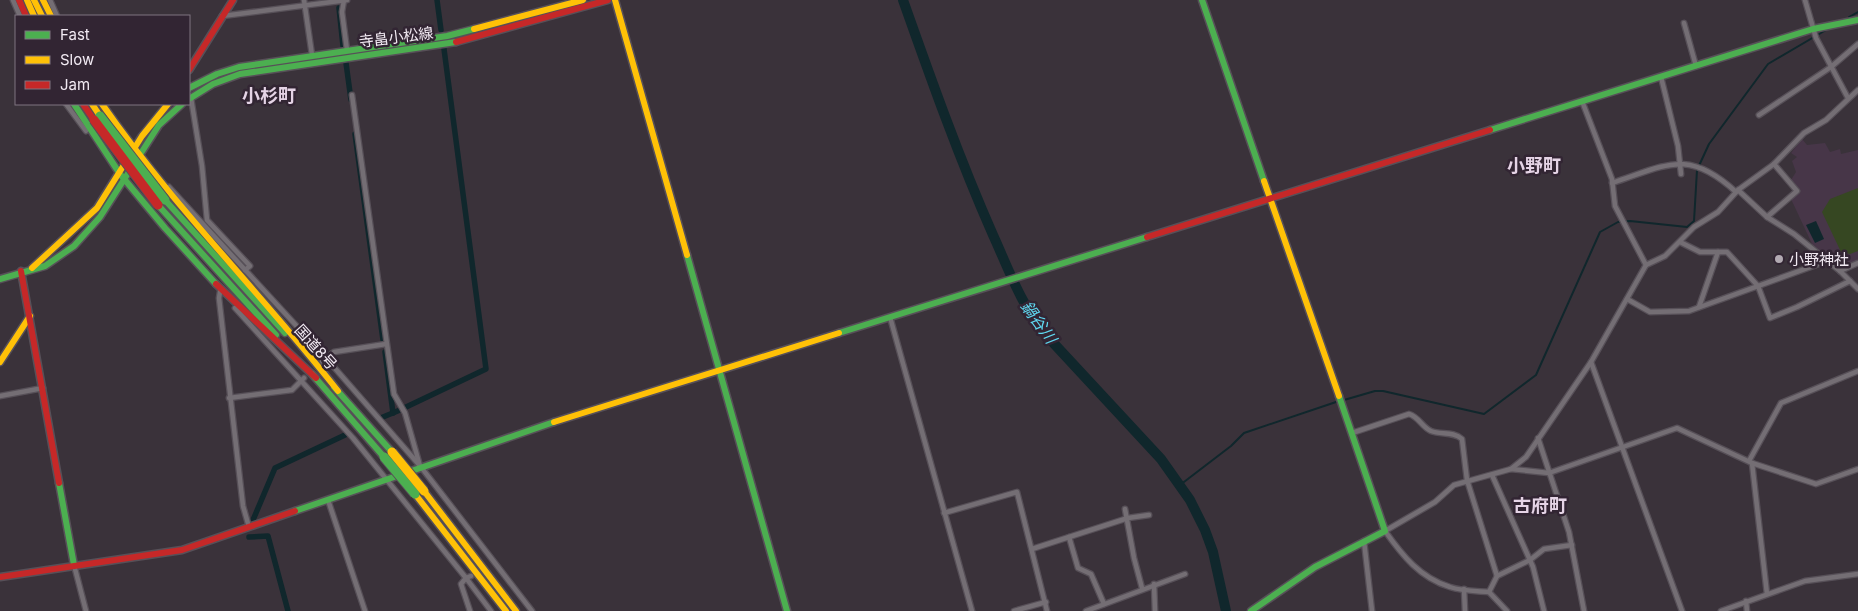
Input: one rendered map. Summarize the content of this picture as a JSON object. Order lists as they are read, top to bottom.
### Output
{
  "streets": {
    "main road": ["寺畠小松線", "国道8号"]
  },
  "districts": ["小杉町", "小野町", "古府町"],
  "water": ["鍋谷川"],
  "places": ["小野神社"],
  "legend": ["Fast", "Slow", "Jam"]
}
